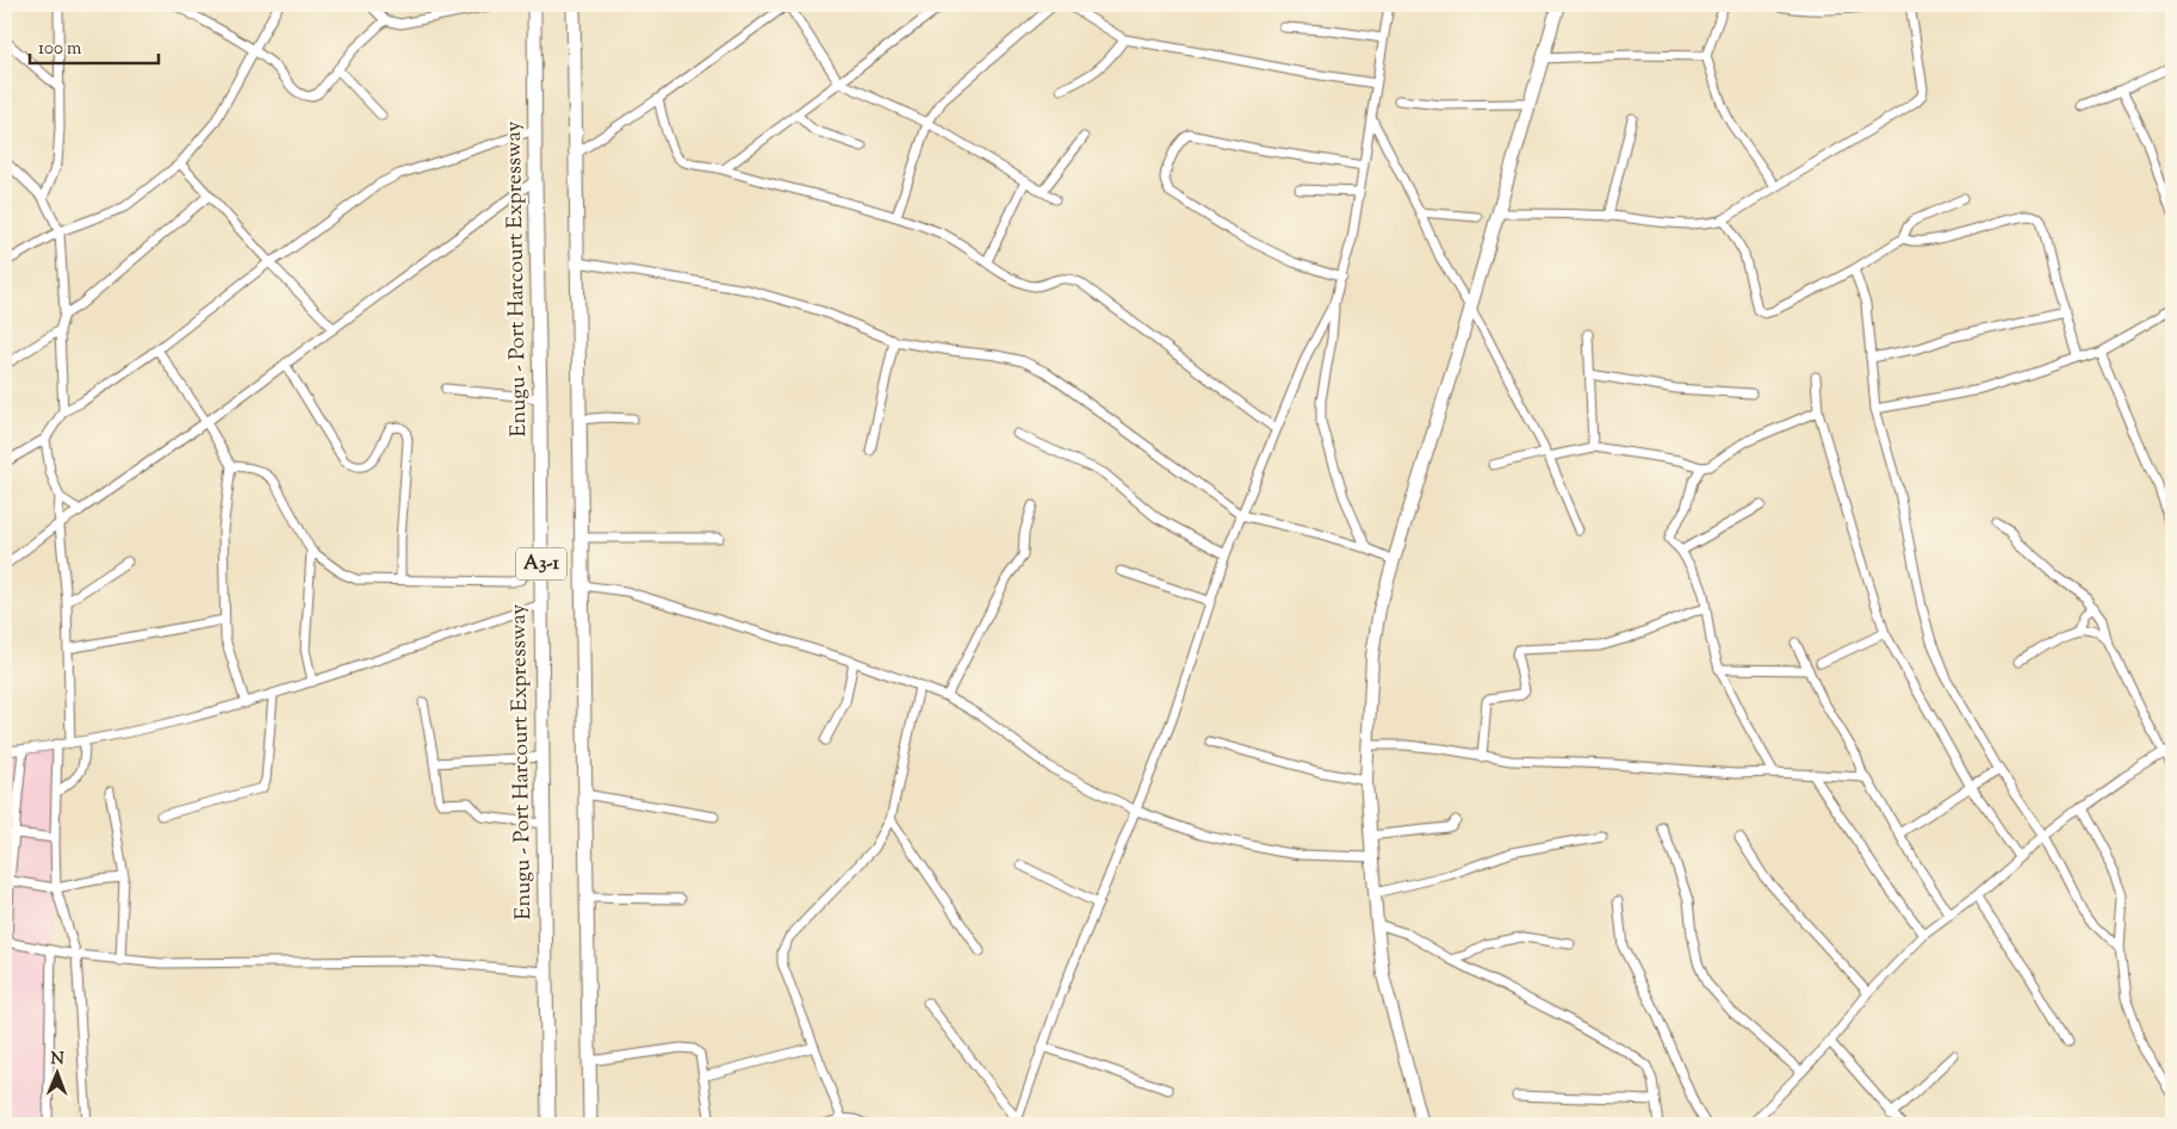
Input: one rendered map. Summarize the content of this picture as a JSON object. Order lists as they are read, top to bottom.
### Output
{
  "streets": {
    "highway": ["Enugu - Port Harcourt Expressway", "A3-1"]
  },
  "scale_bar": "100 m",
  "north": "top"
}
